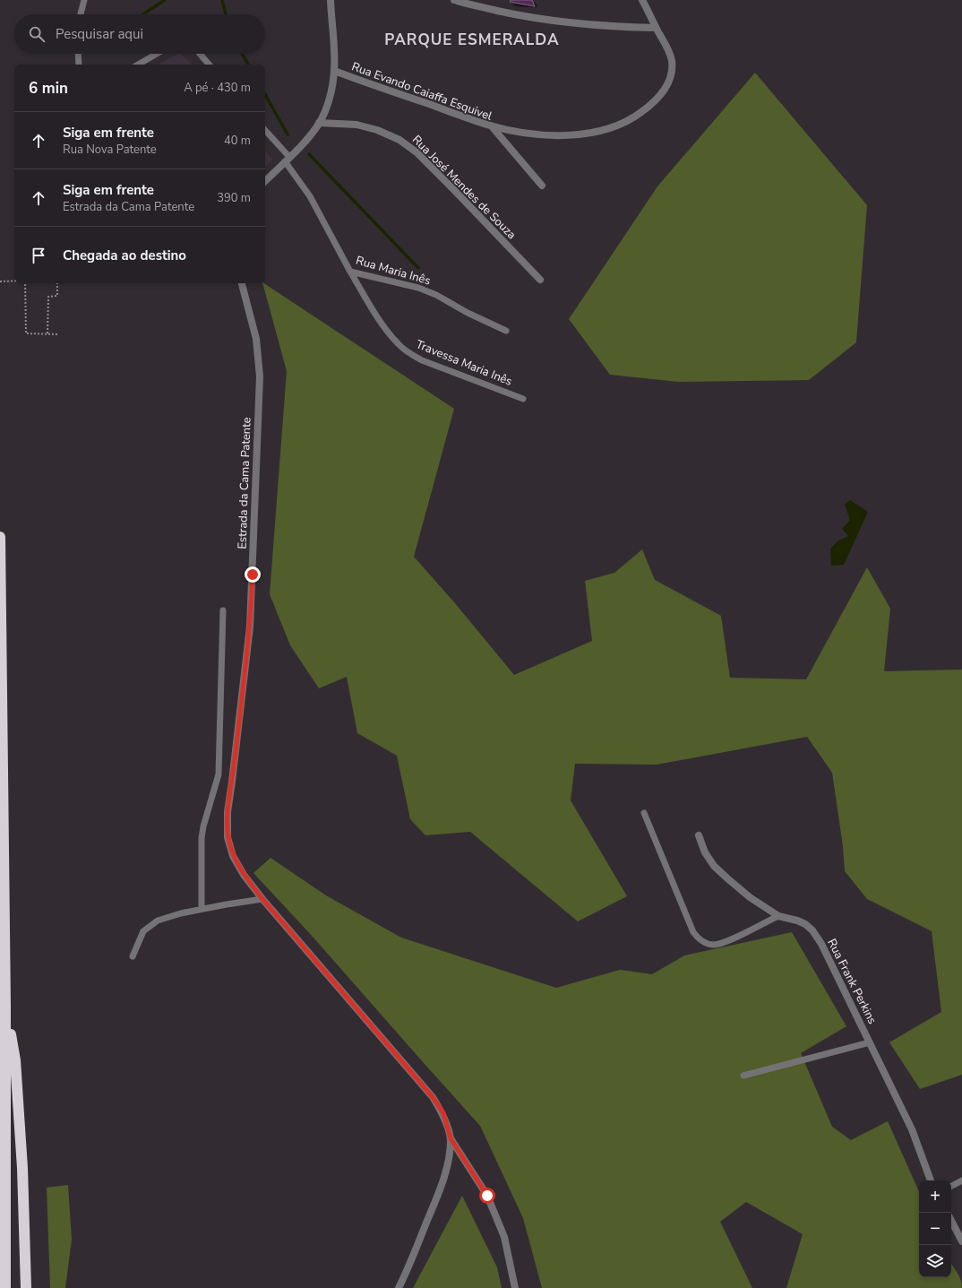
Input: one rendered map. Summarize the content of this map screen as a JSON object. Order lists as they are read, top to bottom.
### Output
{
  "streets": {
    "street": [
      "Rua Evando Caiaffa Esquivel",
      "Rua José Mendes de Souza",
      "Estrada da Cama Patente",
      "Rua Frank Perkins"
    ],
    "lane": ["Rua Maria Inês", "Travessa Maria Inês"]
  },
  "crossings": [
    ["Rua Maria Inês", "Travessa Maria Inês"]
  ],
  "districts": ["PARQUE ESMERALDA"],
  "page": {
    "search": "Pesquisar aqui",
    "heading": ["6 min", "A pé · 430 m"],
    "list": [
      ["Siga em frente", "Rua Nova Patente", "40 m"],
      ["Siga em frente", "Estrada da Cama Patente", "390 m"],
      "Chegada ao destino"
    ],
    "map_buttons": ["+", "−"]
  }
}
